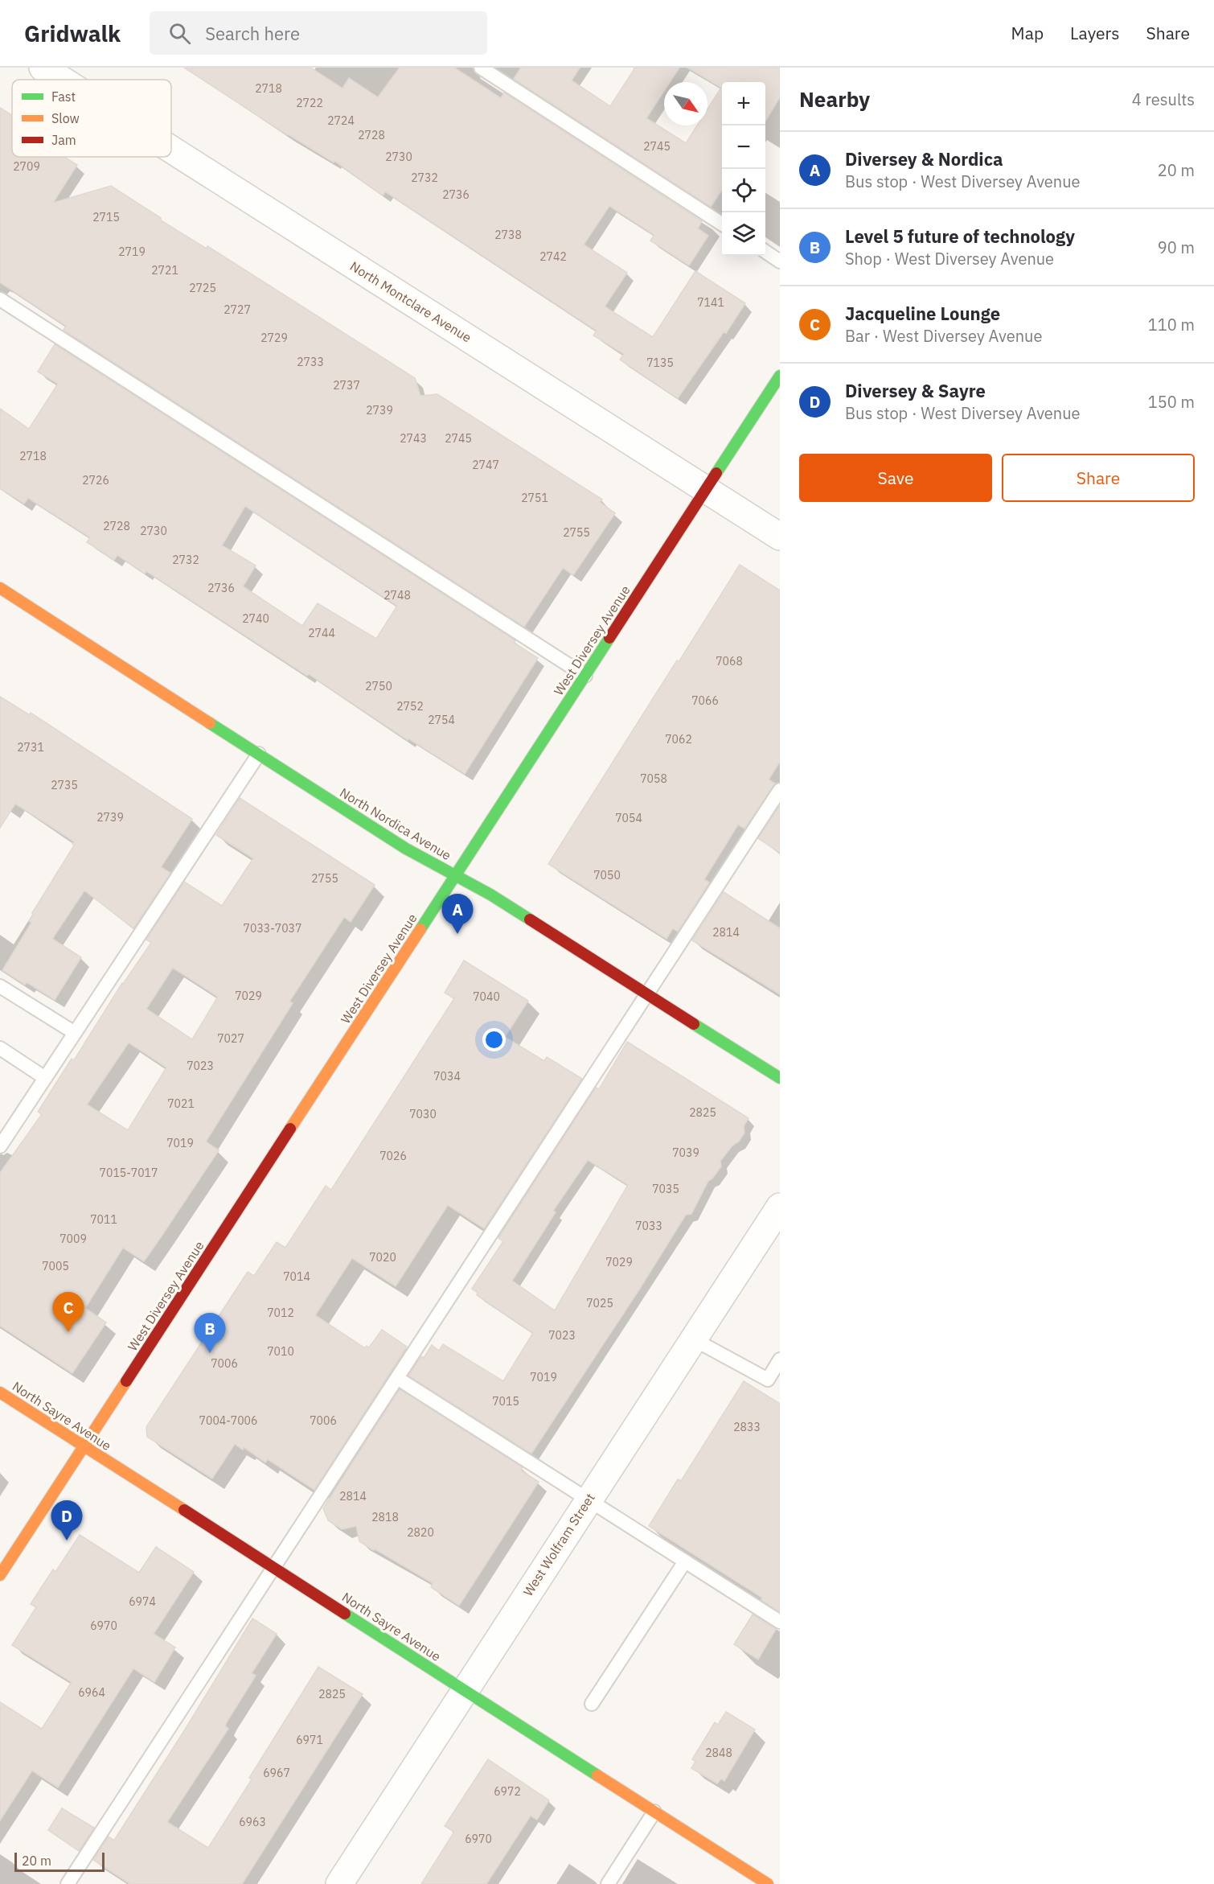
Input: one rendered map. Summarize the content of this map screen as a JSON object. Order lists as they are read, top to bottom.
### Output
{
  "streets": {
    "street": [
      "North Montclare Avenue",
      "West Diversey Avenue",
      "North Nordica Avenue",
      "North Sayre Avenue",
      "West Wolfram Street"
    ]
  },
  "crossings": [
    ["North Montclare Avenue", "West Diversey Avenue"],
    ["West Diversey Avenue", "North Nordica Avenue"],
    ["West Diversey Avenue", "North Sayre Avenue"],
    ["North Sayre Avenue", "West Wolfram Street"]
  ],
  "house_numbers": [
    "2718",
    "2722",
    "2724",
    "2728",
    "2745",
    "2730",
    "2709",
    "2732",
    "2736",
    "2715",
    "2738",
    "2719",
    "2742",
    "2721",
    "2725",
    "7141",
    "2727",
    "2729",
    "2733",
    "7135",
    "2737",
    "2739",
    "2743",
    "2745",
    "2718",
    "2747",
    "2726",
    "2751",
    "2728",
    "2730",
    "2755",
    "2732",
    "2736",
    "2748",
    "2740",
    "2744",
    "7068",
    "2750",
    "7066",
    "2752",
    "2754",
    "7062",
    "2731",
    "7058",
    "2735",
    "2739",
    "7054",
    "7050",
    "2755",
    "7033-7037",
    "2814",
    "7029",
    "7040",
    "7027",
    "7023",
    "7034",
    "7021",
    "2825",
    "7030",
    "7019",
    "7039",
    "7026",
    "7015-7017",
    "7035",
    "7011",
    "7033",
    "7009",
    "7020",
    "7029",
    "7005",
    "7014",
    "7025",
    "7012",
    "7023",
    "7010",
    "7006",
    "7019",
    "7015",
    "7004-7006",
    "7006",
    "2833",
    "2814",
    "2818",
    "2820",
    "6974",
    "6970",
    "6964",
    "2825",
    "6971",
    "2848",
    "6967",
    "6972",
    "6963",
    "6970"
  ],
  "legend": ["Fast", "Slow", "Jam"],
  "scale_bar": "20 m",
  "north": "bottom right",
  "page": {
    "header": "Gridwalk",
    "search": "Search here",
    "nav": ["Map", "Layers", "Share"],
    "heading": ["Nearby", "4 results"],
    "map_buttons": ["+", "−"],
    "list": [
      {
        "mark": "A",
        "name": "Diversey & Nordica",
        "note": "Bus stop · West Diversey Avenue",
        "value": "20 m"
      },
      {
        "mark": "B",
        "name": "Level 5 future of technology",
        "note": "Shop · West Diversey Avenue",
        "value": "90 m"
      },
      {
        "mark": "C",
        "name": "Jacqueline Lounge",
        "note": "Bar · West Diversey Avenue",
        "value": "110 m"
      },
      {
        "mark": "D",
        "name": "Diversey & Sayre",
        "note": "Bus stop · West Diversey Avenue",
        "value": "150 m"
      }
    ],
    "buttons": ["Save", "Share"],
    "pins": [
      "A",
      "C",
      "B",
      "D"
    ],
    "scale": "20 m"
  }
}
